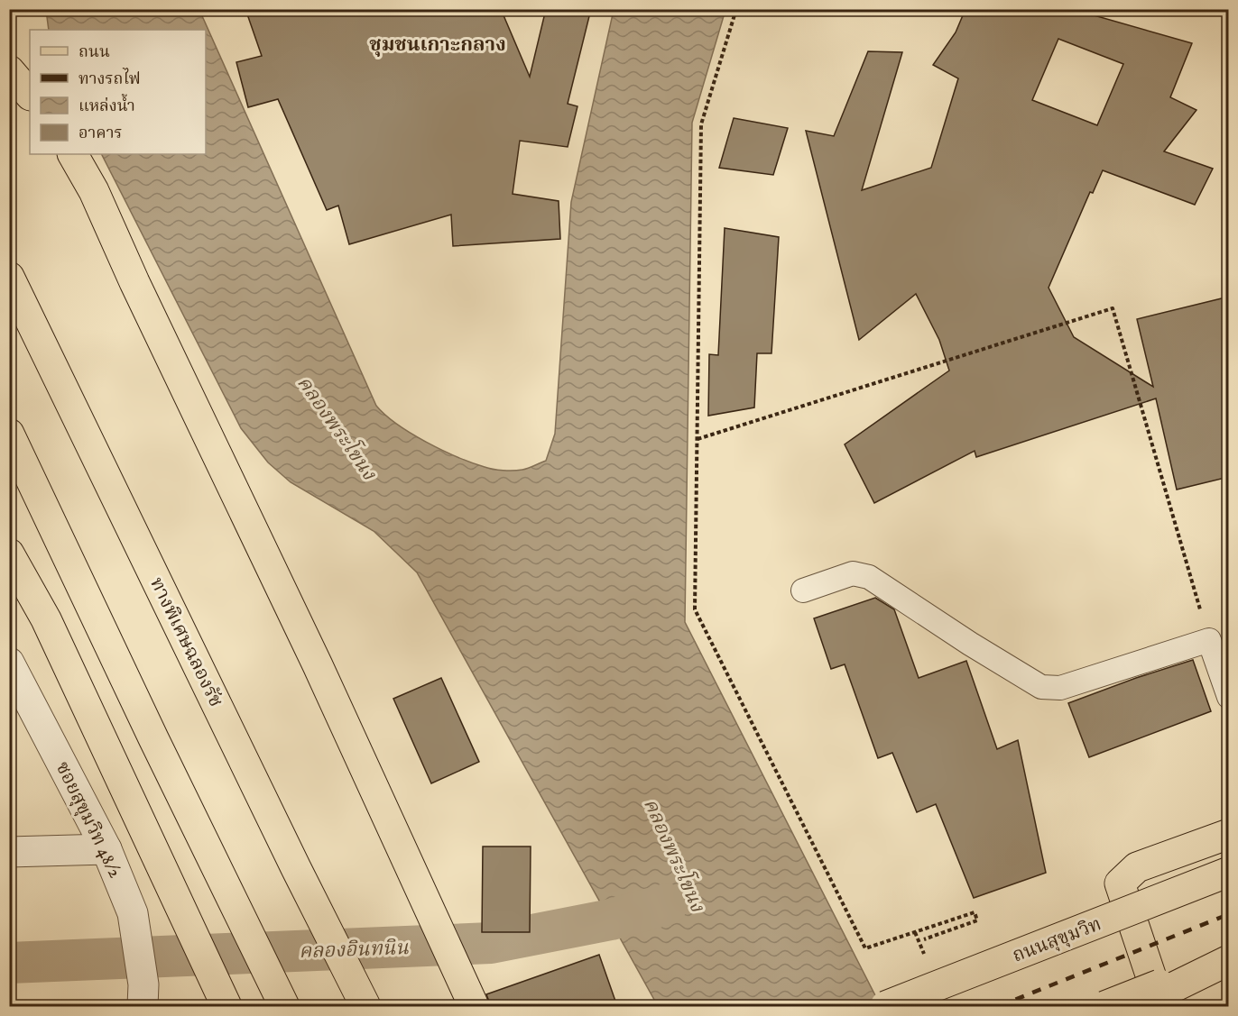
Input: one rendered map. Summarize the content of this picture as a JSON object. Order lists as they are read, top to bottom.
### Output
{
  "streets": {
    "main road": ["ทางพิเศษฉลองรัช", "ถนนสุขุมวิท"],
    "street": ["ซอยสุขุมวิท 48/2"]
  },
  "districts": ["ชุมชนเกาะกลาง"],
  "water": ["คลองพระโขนง", "คลองอินทนิน"],
  "legend": [
    "ถนน",
    "ทางรถไฟ",
    "แหล่งน้ำ",
    "อาคาร"
  ]
}
